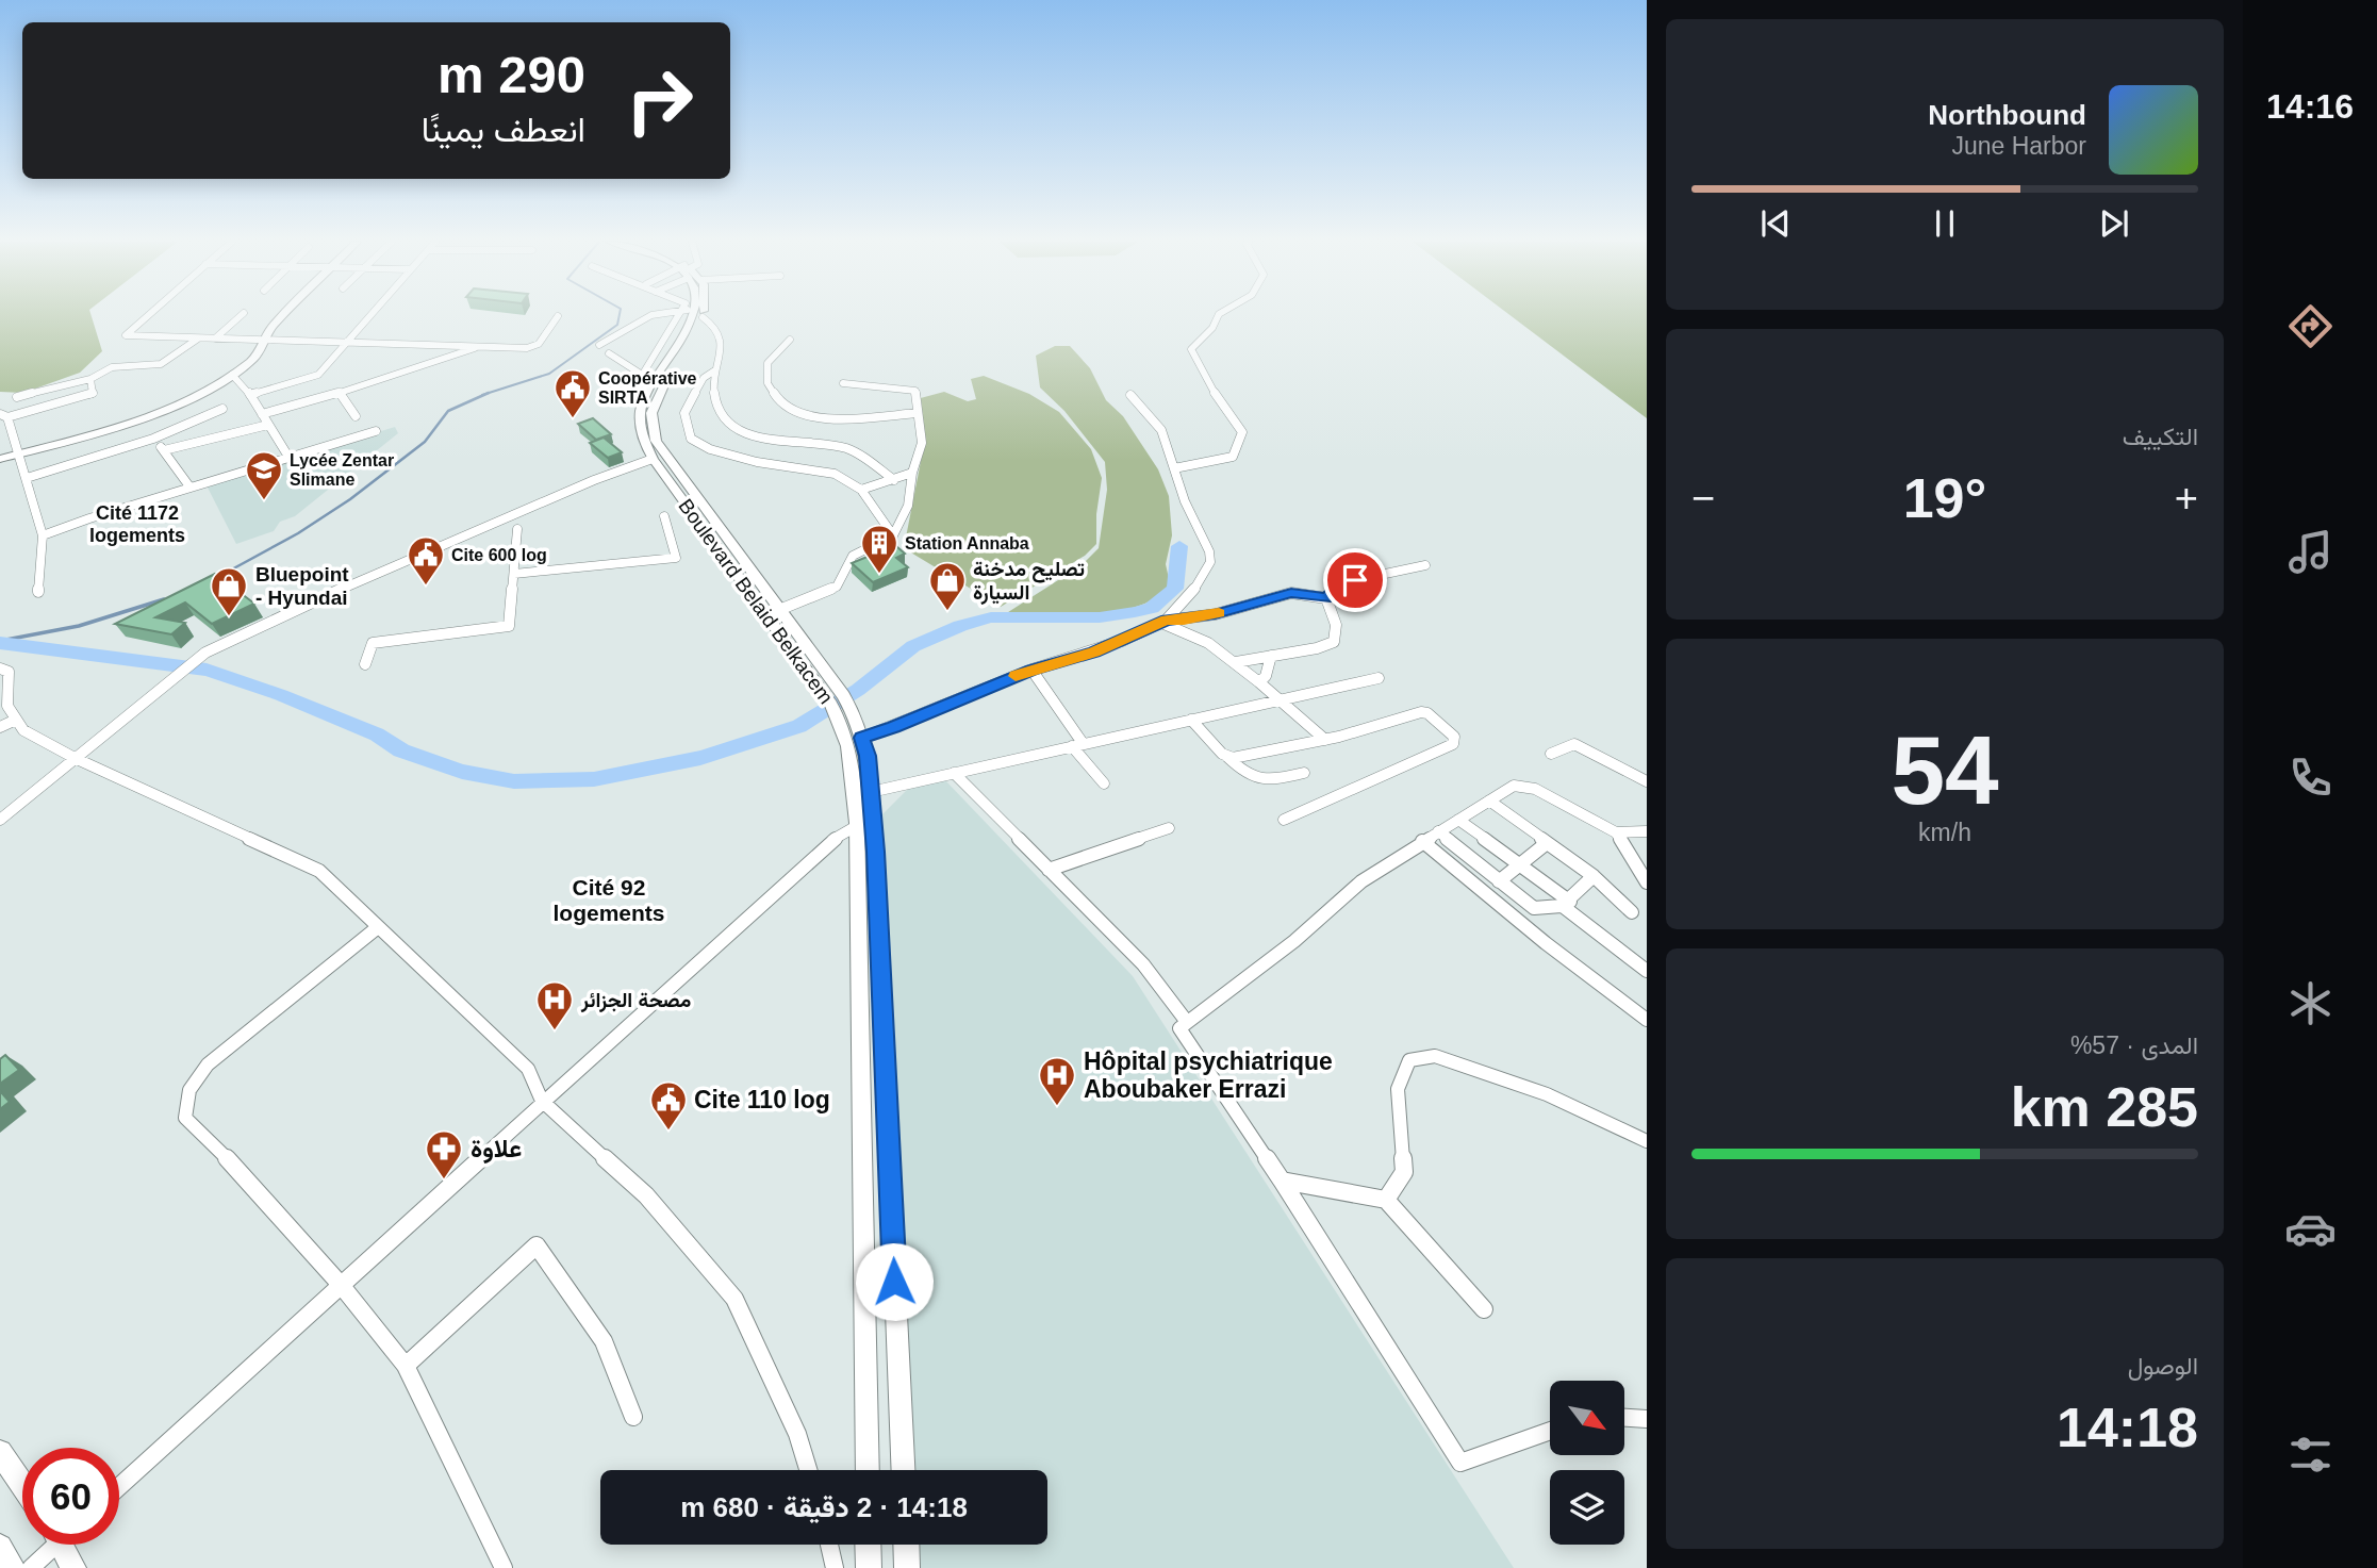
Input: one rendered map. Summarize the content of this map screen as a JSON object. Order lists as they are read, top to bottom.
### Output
{
  "streets": {
    "main road": ["Boulevard Belaid Belkacem"]
  },
  "districts": ["Cité 1172 logements", "Cité 92 logements"],
  "places": {
    "public building": ["Coopérative SIRTA", "Cite 600 log", "Cite 110 log"],
    "school or university": ["Lycée Zentar Slimane"],
    "building": ["Station Annaba"],
    "shop": ["تصليح مدخنة السيارة", "Bluepoint - Hyundai"],
    "hospital": ["مصحة الجزائر", "Hôpital psychiatrique Aboubaker Errazi"],
    "pharmacy": ["علاوة"]
  },
  "north": "bottom right",
  "page": {
    "tabs": "14:16",
    "turn": ["290 m", "انعطف يمينًا"],
    "song": ["Northbound", "June Harbor"],
    "tile": [
      "التكييف",
      ["54", "km/h"],
      ["المدى · 57%", "285 km"],
      ["الوصول", "14:18"]
    ],
    "heat": ["−", "19°", "+"],
    "limit": "60",
    "trip": "14:18 · 2 دقيقة · 680 m"
  }
}
